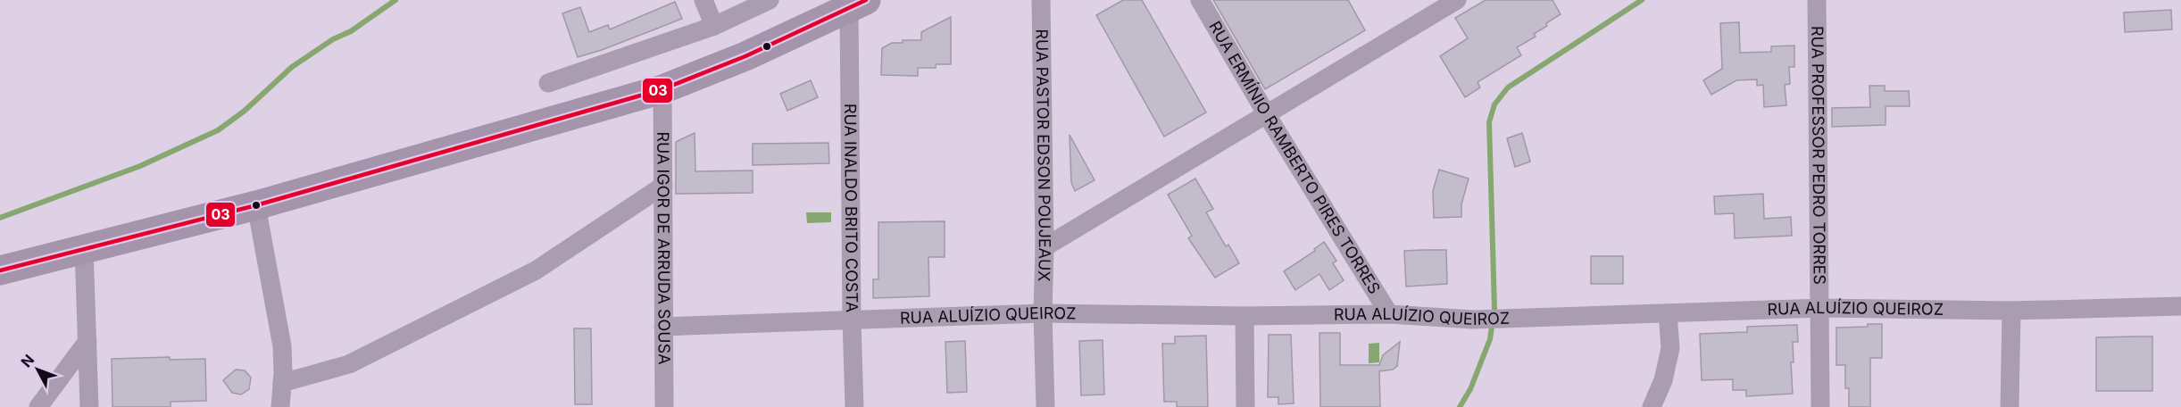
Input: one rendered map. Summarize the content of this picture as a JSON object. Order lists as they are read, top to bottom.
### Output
{
  "streets": {
    "street": [
      "RUA PASTOR EDSON POUJEAUX",
      "RUA PROFESSOR PEDRO TORRES",
      "RUA ERMÍNIO RAMBERTO PIRES TORRES",
      "RUA INALDO BRITO COSTA",
      "RUA IGOR DE ARRUDA SOUSA",
      "RUA ALUÍZIO QUEIROZ"
    ]
  },
  "crossings": [
    ["RUA PASTOR EDSON POUJEAUX", "RUA ALUÍZIO QUEIROZ"],
    ["RUA PROFESSOR PEDRO TORRES", "RUA ALUÍZIO QUEIROZ"],
    ["RUA ERMÍNIO RAMBERTO PIRES TORRES", "RUA ALUÍZIO QUEIROZ"],
    ["RUA INALDO BRITO COSTA", "RUA ALUÍZIO QUEIROZ"],
    ["RUA IGOR DE ARRUDA SOUSA", "RUA ALUÍZIO QUEIROZ"]
  ],
  "lines": ["transit line 03"],
  "north": "top left"
}
